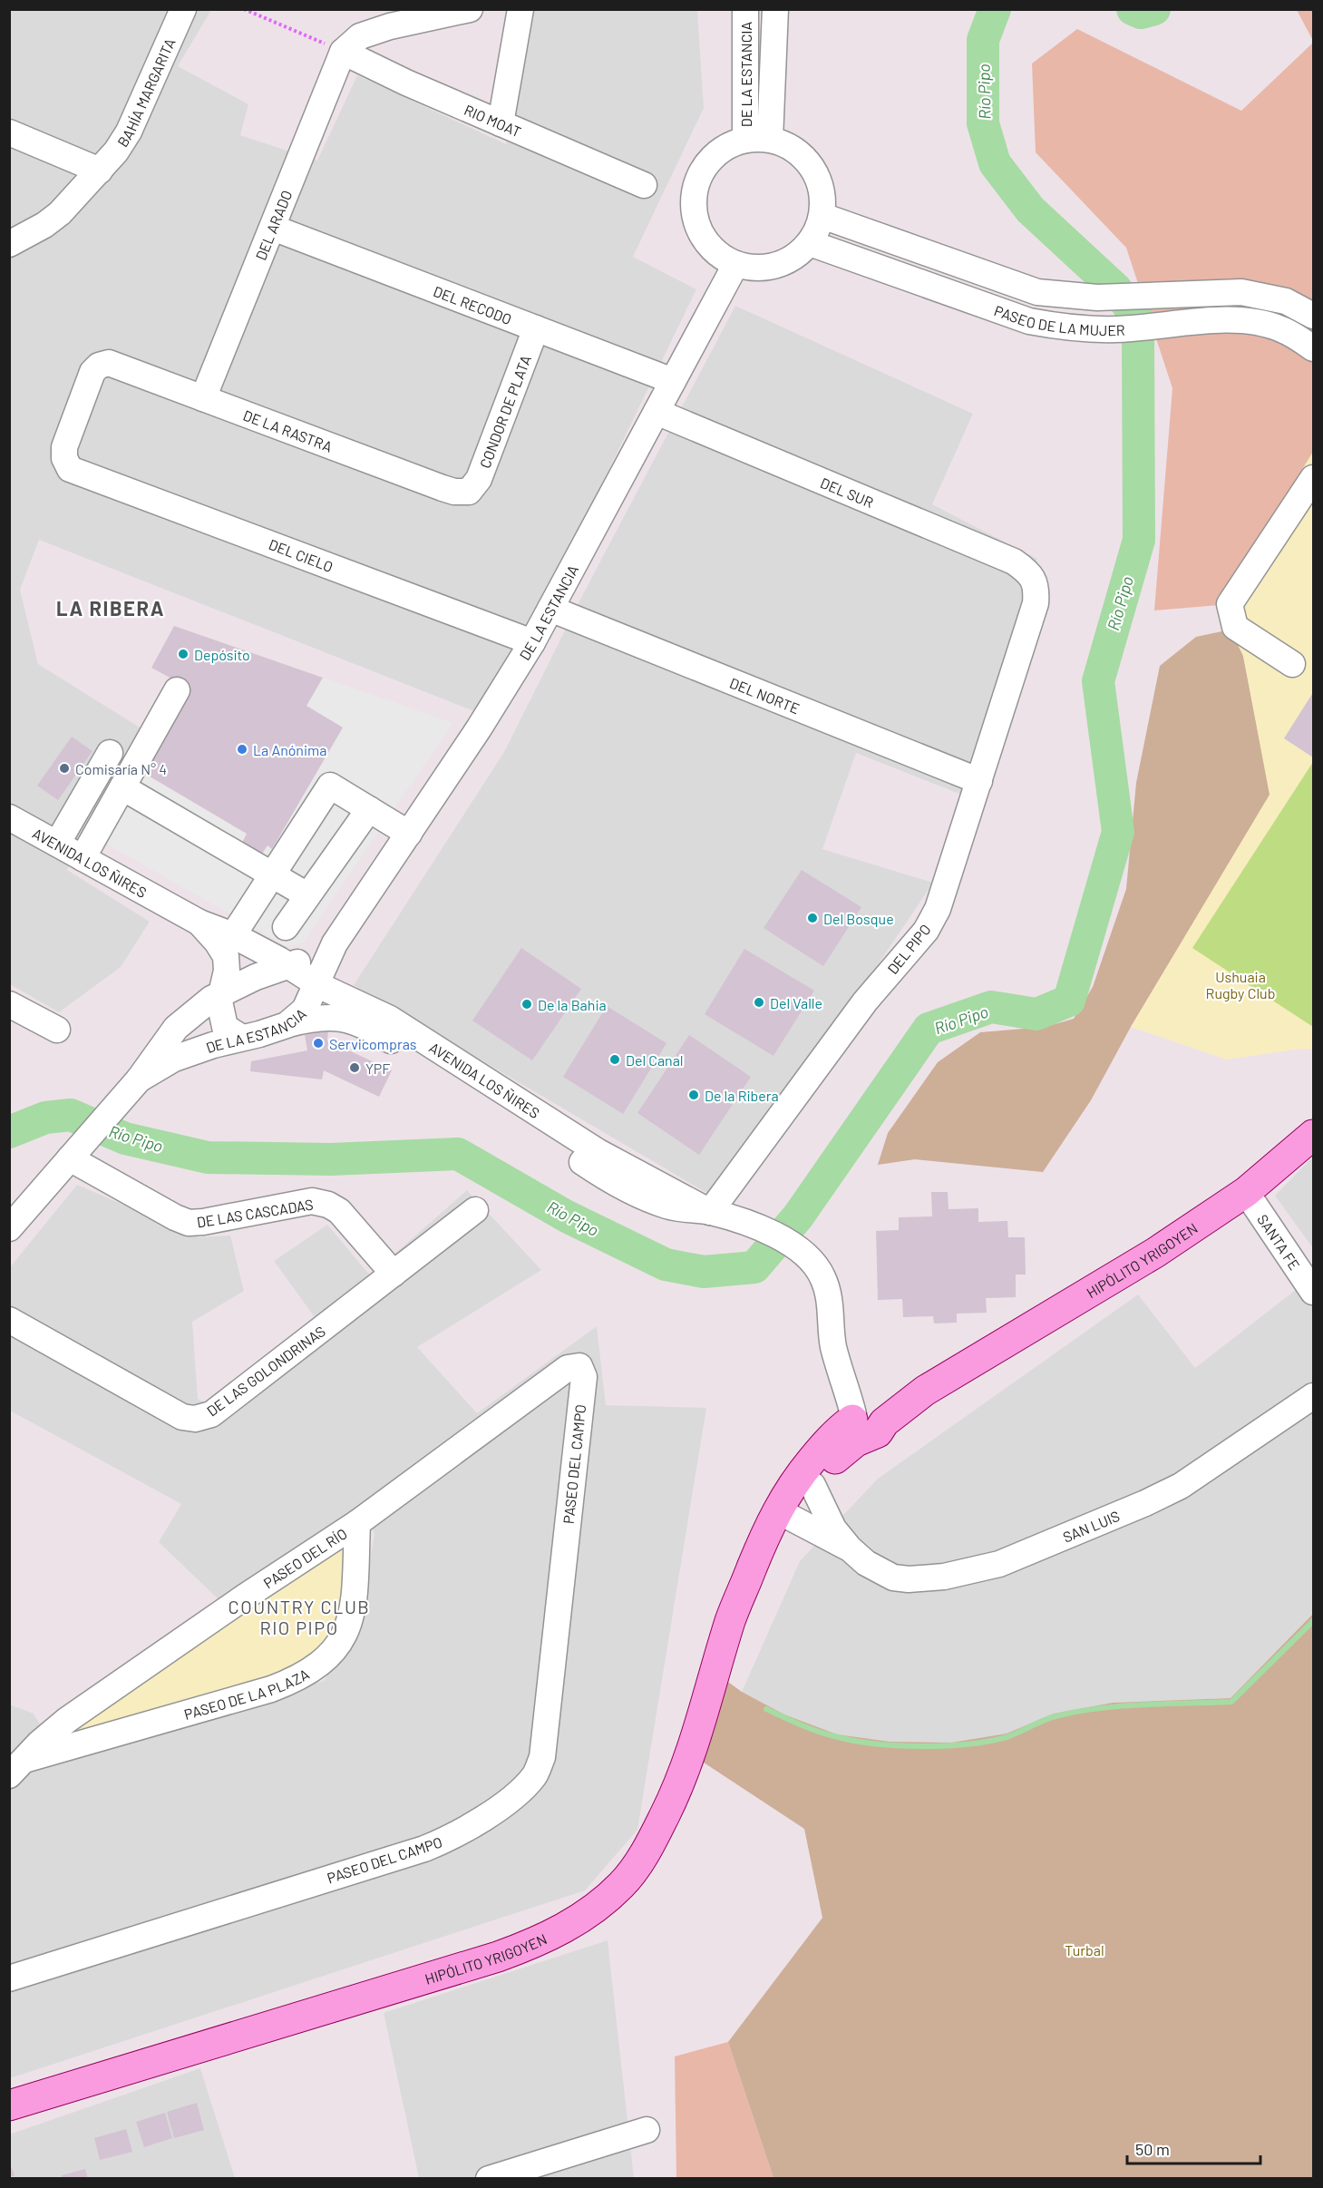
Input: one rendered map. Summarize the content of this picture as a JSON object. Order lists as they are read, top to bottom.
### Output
{
  "streets": {
    "main road": ["HIPÓLITO YRIGOYEN"],
    "street": [
      "DE LA ESTANCIA",
      "BAHÍA MARGARITA",
      "RIO MOAT",
      "DEL ARADO",
      "DEL RECODO",
      "PASEO DE LA MUJER",
      "CONDOR DE PLATA",
      "DE LA RASTRA",
      "DEL SUR",
      "DEL CIELO",
      "DEL NORTE",
      "AVENIDA LOS ÑIRES",
      "DEL PIPO",
      "DE LAS CASCADAS",
      "SANTA FE",
      "DE LAS GOLONDRINAS",
      "PASEO DEL CAMPO",
      "SAN LUIS",
      "PASEO DEL RÍO",
      "PASEO DE LA PLAZA"
    ]
  },
  "crossings": [
    ["DE LA ESTANCIA", "DEL RECODO"],
    ["DE LA ESTANCIA", "PASEO DE LA MUJER"],
    ["DE LA ESTANCIA", "DEL SUR"],
    ["DE LA ESTANCIA", "DEL CIELO"],
    ["DE LA ESTANCIA", "DEL NORTE"],
    ["DE LA ESTANCIA", "AVENIDA LOS ÑIRES"],
    ["DE LA ESTANCIA", "DE LAS CASCADAS"],
    ["RIO MOAT", "DEL ARADO"],
    ["DEL ARADO", "DEL RECODO"],
    ["DEL ARADO", "DE LA RASTRA"],
    ["DEL RECODO", "CONDOR DE PLATA"],
    ["CONDOR DE PLATA", "DE LA RASTRA"],
    ["DE LA RASTRA", "DEL CIELO"],
    ["DEL SUR", "DEL PIPO"],
    ["DEL NORTE", "DEL PIPO"],
    ["AVENIDA LOS ÑIRES", "DEL PIPO"],
    ["AVENIDA LOS ÑIRES", "HIPÓLITO YRIGOYEN"],
    ["DE LAS CASCADAS", "DE LAS GOLONDRINAS"],
    ["SANTA FE", "HIPÓLITO YRIGOYEN"],
    ["HIPÓLITO YRIGOYEN", "SAN LUIS"],
    ["PASEO DEL CAMPO", "PASEO DEL RÍO"],
    ["PASEO DEL RÍO", "PASEO DE LA PLAZA"]
  ],
  "districts": ["LA RIBERA", "COUNTRY CLUB RIO PIPO"],
  "water": ["Río Pipo"],
  "parks": ["Ushuaia Rugby Club", "Turbal"],
  "places": [
    "Depósito",
    "La Anónima",
    "Comisaría N° 4",
    "Del Bosque",
    "Del Valle",
    "De la Bahia",
    "Servicompras",
    "Del Canal",
    "YPF",
    "De la Ribera"
  ],
  "scale_bar": "50 m"
}
